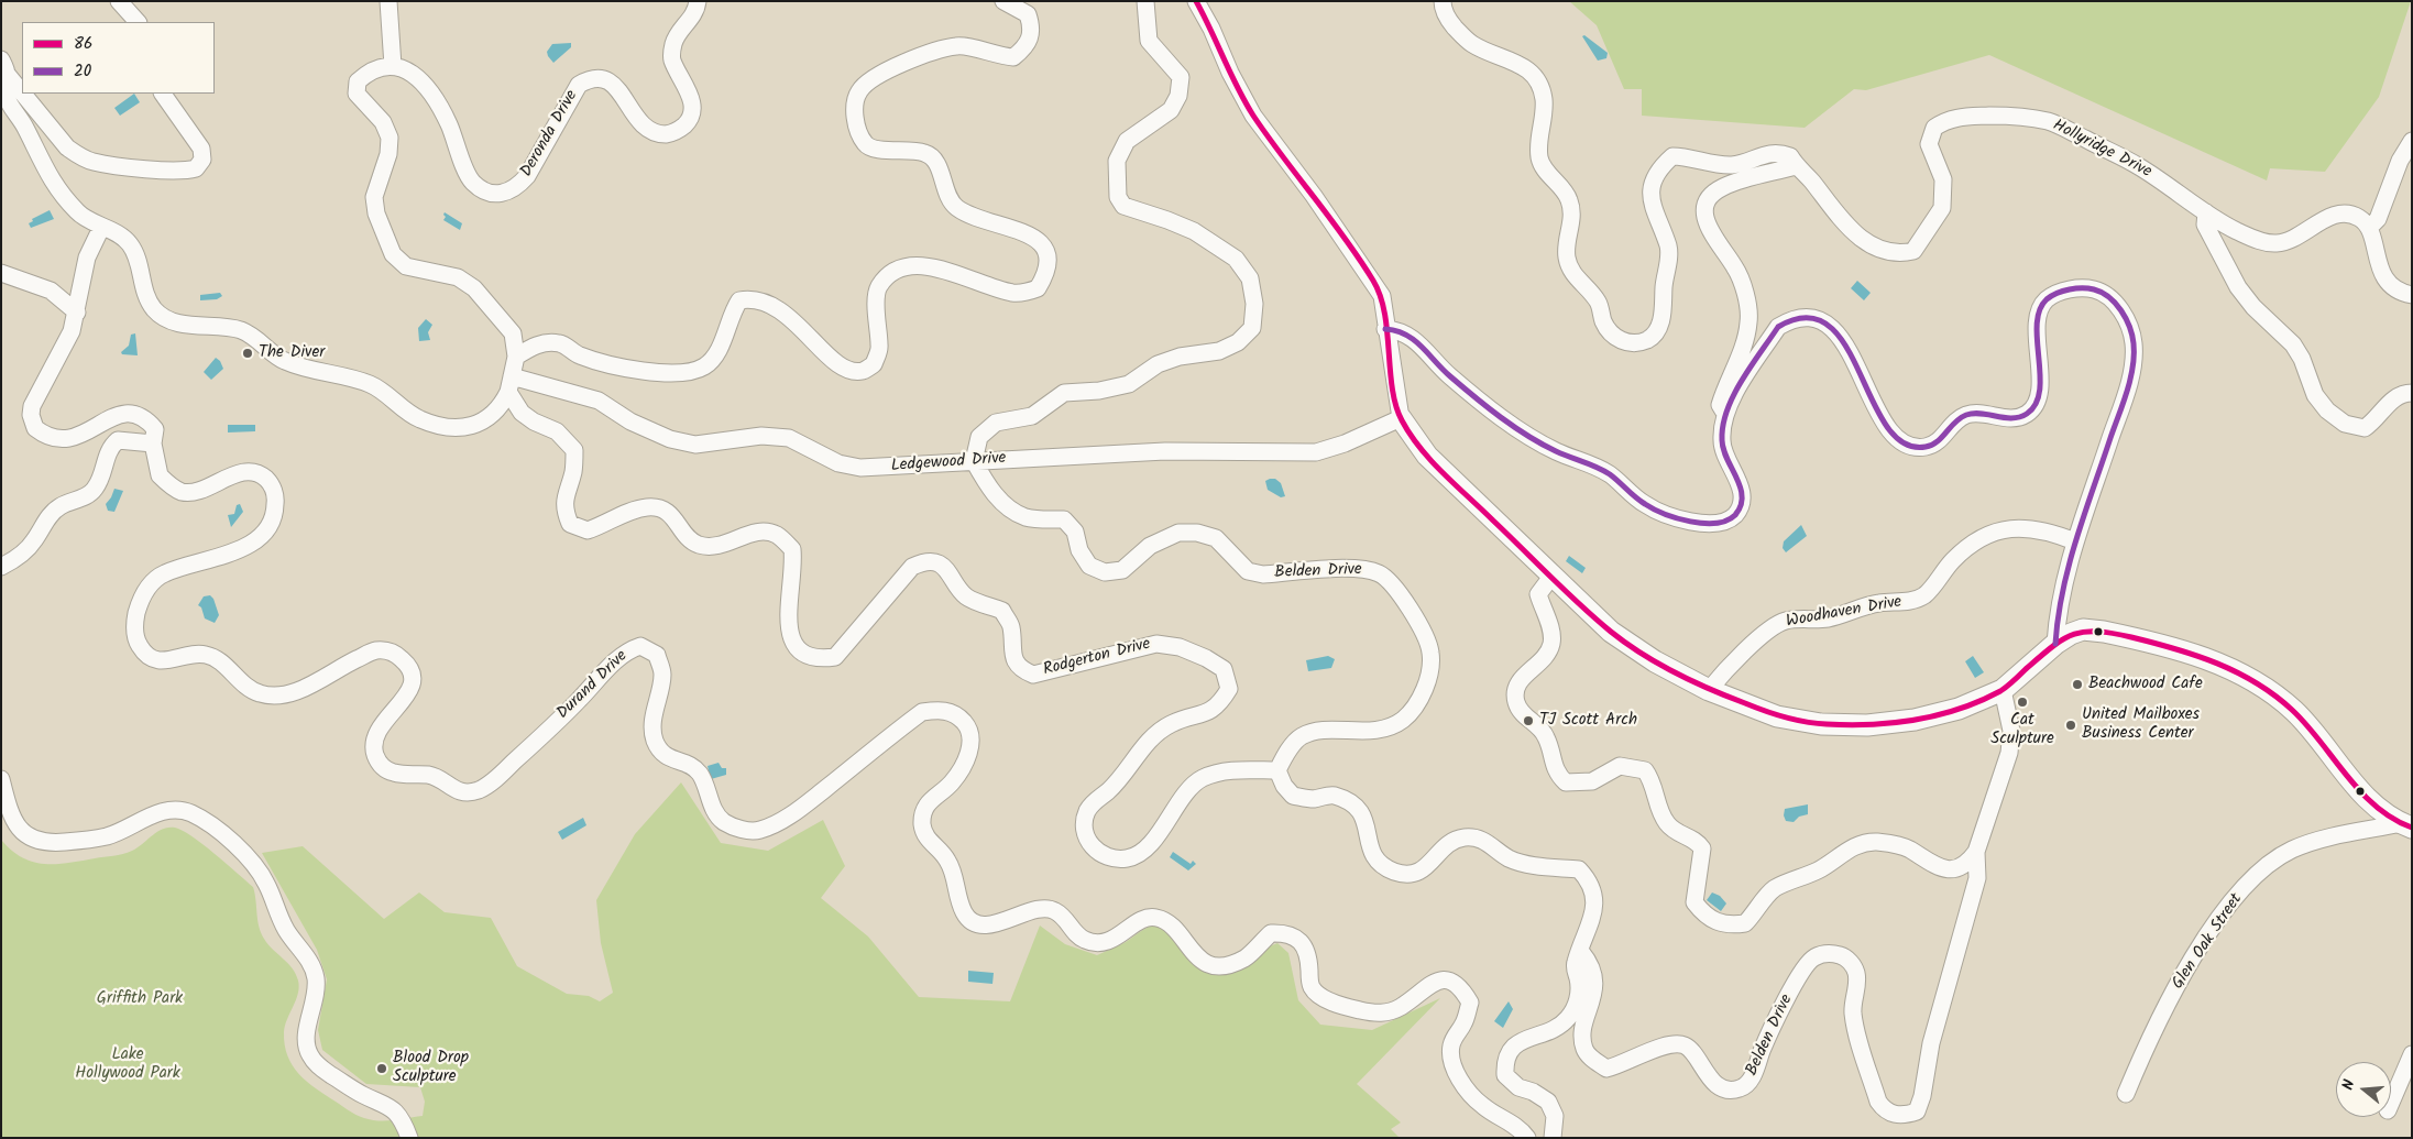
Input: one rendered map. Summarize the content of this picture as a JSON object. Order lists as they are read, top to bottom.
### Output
{
  "streets": {
    "street": [
      "Deronda Drive",
      "Hollyridge Drive",
      "Ledgewood Drive",
      "Belden Drive",
      "Woodhaven Drive",
      "Rodgerton Drive",
      "Durand Drive",
      "Glen Oak Street"
    ]
  },
  "crossings": [
    ["Ledgewood Drive", "Belden Drive"],
    ["Ledgewood Drive", "Rodgerton Drive"],
    ["Belden Drive", "Rodgerton Drive"]
  ],
  "parks": ["Griffith Park", "Lake Hollywood Park"],
  "places": [
    "The Diver",
    "Beachwood Cafe",
    "Cat Sculpture",
    "TJ Scott Arch",
    "United Mailboxes Business Center",
    "Blood Drop Sculpture"
  ],
  "lines": ["transit line 86", "transit line 20"],
  "legend": ["86", "20"],
  "north": "left"
}
